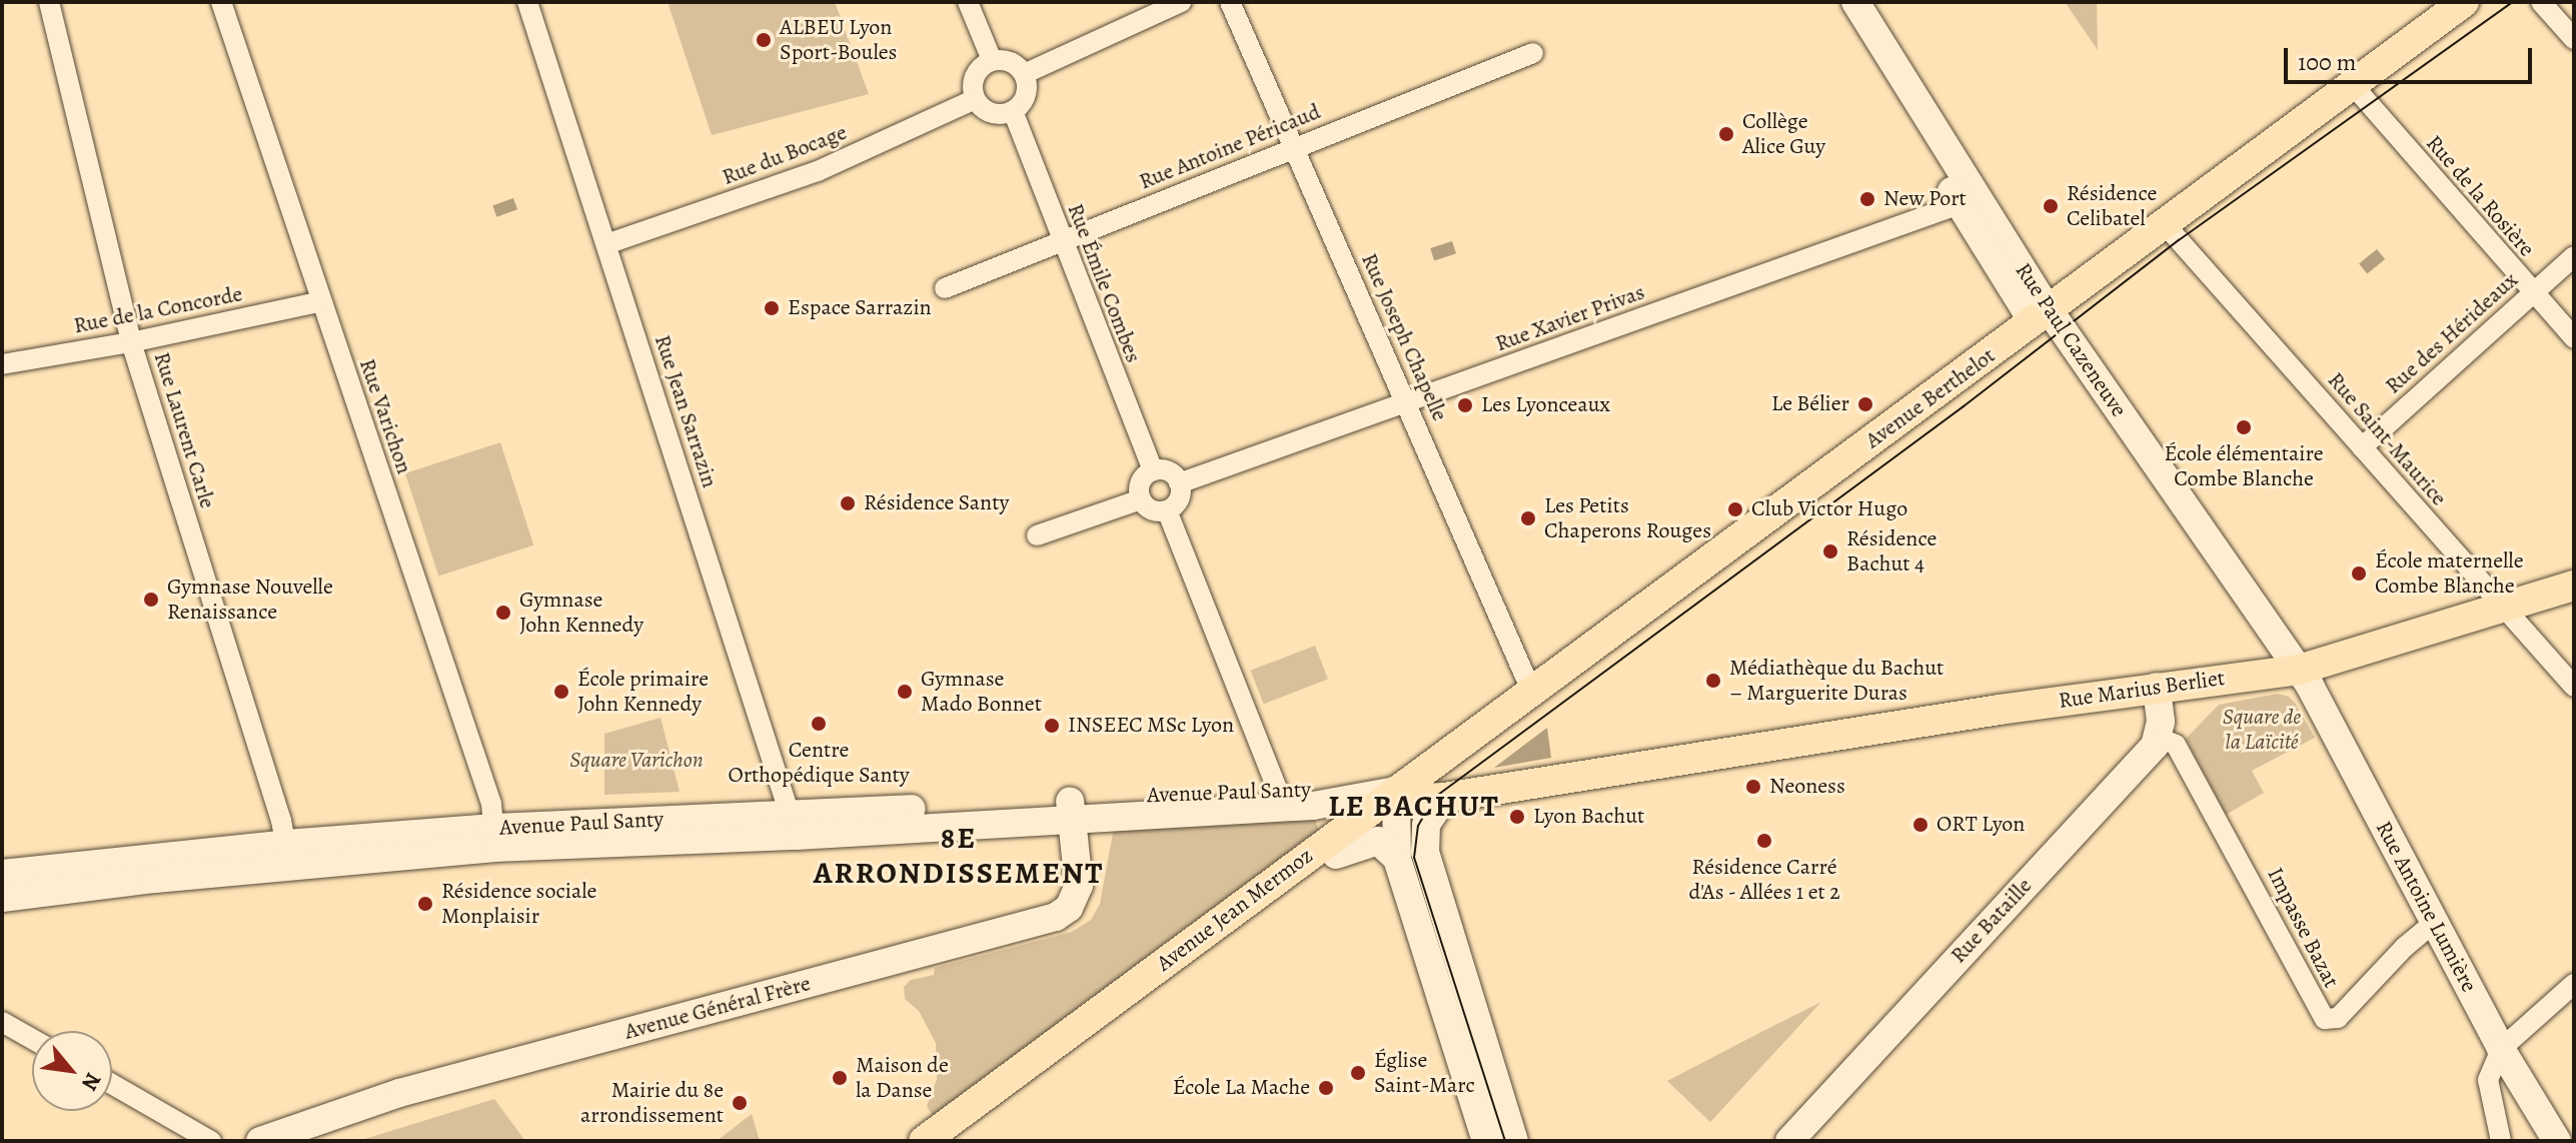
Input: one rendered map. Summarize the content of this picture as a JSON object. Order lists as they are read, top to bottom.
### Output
{
  "streets": {
    "main road": ["Avenue Berthelot", "Rue Marius Berliet", "Avenue Jean Mermoz"],
    "street": [
      "Rue Antoine Péricaud",
      "Rue du Bocage",
      "Rue de la Rosière",
      "Rue Émile Combes",
      "Rue de la Concorde",
      "Rue Xavier Privas",
      "Rue des Hérideaux",
      "Rue Joseph Chapelle",
      "Rue Paul Cazeneuve",
      "Rue Jean Sarrazin",
      "Rue Varichon",
      "Rue Laurent Carle",
      "Rue Saint-Maurice",
      "Avenue Paul Santy",
      "Rue Antoine Lumière",
      "Rue Bataille",
      "Impasse Bazat",
      "Avenue Général Frère"
    ]
  },
  "crossings": [
    ["Rue Antoine Péricaud", "Rue Émile Combes"],
    ["Rue Antoine Péricaud", "Rue Joseph Chapelle"],
    ["Rue du Bocage", "Rue Émile Combes"],
    ["Rue du Bocage", "Rue Jean Sarrazin"],
    ["Rue de la Rosière", "Rue des Hérideaux"],
    ["Rue de la Rosière", "Avenue Berthelot"],
    ["Rue Émile Combes", "Rue Xavier Privas"],
    ["Rue de la Concorde", "Rue Varichon"],
    ["Rue de la Concorde", "Rue Laurent Carle"],
    ["Rue Xavier Privas", "Rue Joseph Chapelle"],
    ["Rue Xavier Privas", "Rue Paul Cazeneuve"],
    ["Rue des Hérideaux", "Rue Saint-Maurice"],
    ["Rue Joseph Chapelle", "Avenue Berthelot"],
    ["Rue Paul Cazeneuve", "Avenue Berthelot"],
    ["Rue Paul Cazeneuve", "Rue Marius Berliet"],
    ["Rue Paul Cazeneuve", "Rue Antoine Lumière"],
    ["Avenue Berthelot", "Rue Saint-Maurice"],
    ["Avenue Berthelot", "Rue Marius Berliet"],
    ["Avenue Berthelot", "Avenue Paul Santy"],
    ["Avenue Berthelot", "Avenue Jean Mermoz"],
    ["Rue Jean Sarrazin", "Avenue Paul Santy"],
    ["Rue Varichon", "Avenue Paul Santy"],
    ["Rue Laurent Carle", "Avenue Paul Santy"],
    ["Rue Saint-Maurice", "Rue Marius Berliet"],
    ["Rue Marius Berliet", "Avenue Paul Santy"],
    ["Rue Marius Berliet", "Rue Antoine Lumière"],
    ["Rue Marius Berliet", "Avenue Jean Mermoz"],
    ["Avenue Paul Santy", "Avenue Jean Mermoz"],
    ["Avenue Paul Santy", "Avenue Général Frère"],
    ["Rue Antoine Lumière", "Impasse Bazat"],
    ["Rue Bataille", "Impasse Bazat"]
  ],
  "districts": ["LE BACHUT", "8E ARRONDISSEMENT"],
  "parks": ["Square de la Laïcité", "Square Varichon"],
  "places": [
    "ALBEU Lyon Sport-Boules",
    "Collège Alice Guy",
    "New Port",
    "Résidence Celibatel",
    "Espace Sarrazin",
    "Le Bélier",
    "Les Lyonceaux",
    "École élémentaire Combe Blanche",
    "Résidence Santy",
    "Club Victor Hugo",
    "Les Petits Chaperons Rouges",
    "Résidence Bachut 4",
    "École maternelle Combe Blanche",
    "Gymnase Nouvelle Renaissance",
    "Gymnase John Kennedy",
    "Médiathèque du Bachut – Marguerite Duras",
    "École primaire John Kennedy",
    "Gymnase Mado Bonnet",
    "Centre Orthopédique Santy",
    "INSEEC MSc Lyon",
    "Neoness",
    "Lyon Bachut",
    "ORT Lyon",
    "Résidence Carré d'As - Allées 1 et 2",
    "Résidence sociale Monplaisir",
    "Église Saint-Marc",
    "Maison de la Danse",
    "École La Mache",
    "Mairie du 8e arrondissement"
  ],
  "scale_bar": "100 m",
  "north": "bottom right"
}
